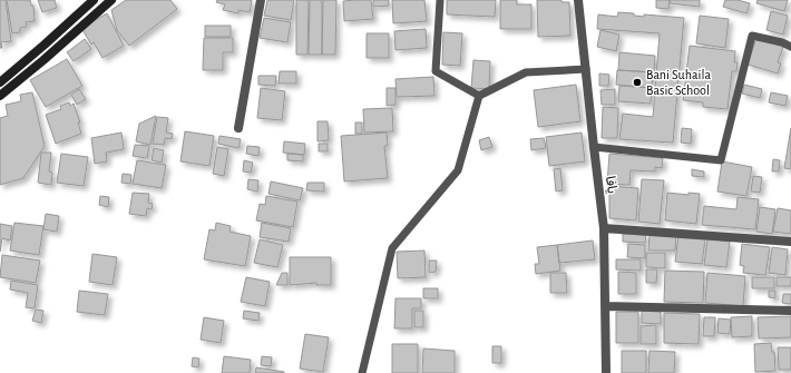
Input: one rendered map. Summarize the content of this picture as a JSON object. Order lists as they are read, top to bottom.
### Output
{
  "streets": {
    "street": ["يافا"]
  },
  "places": ["Bani Suhaila Basic School"]
}
